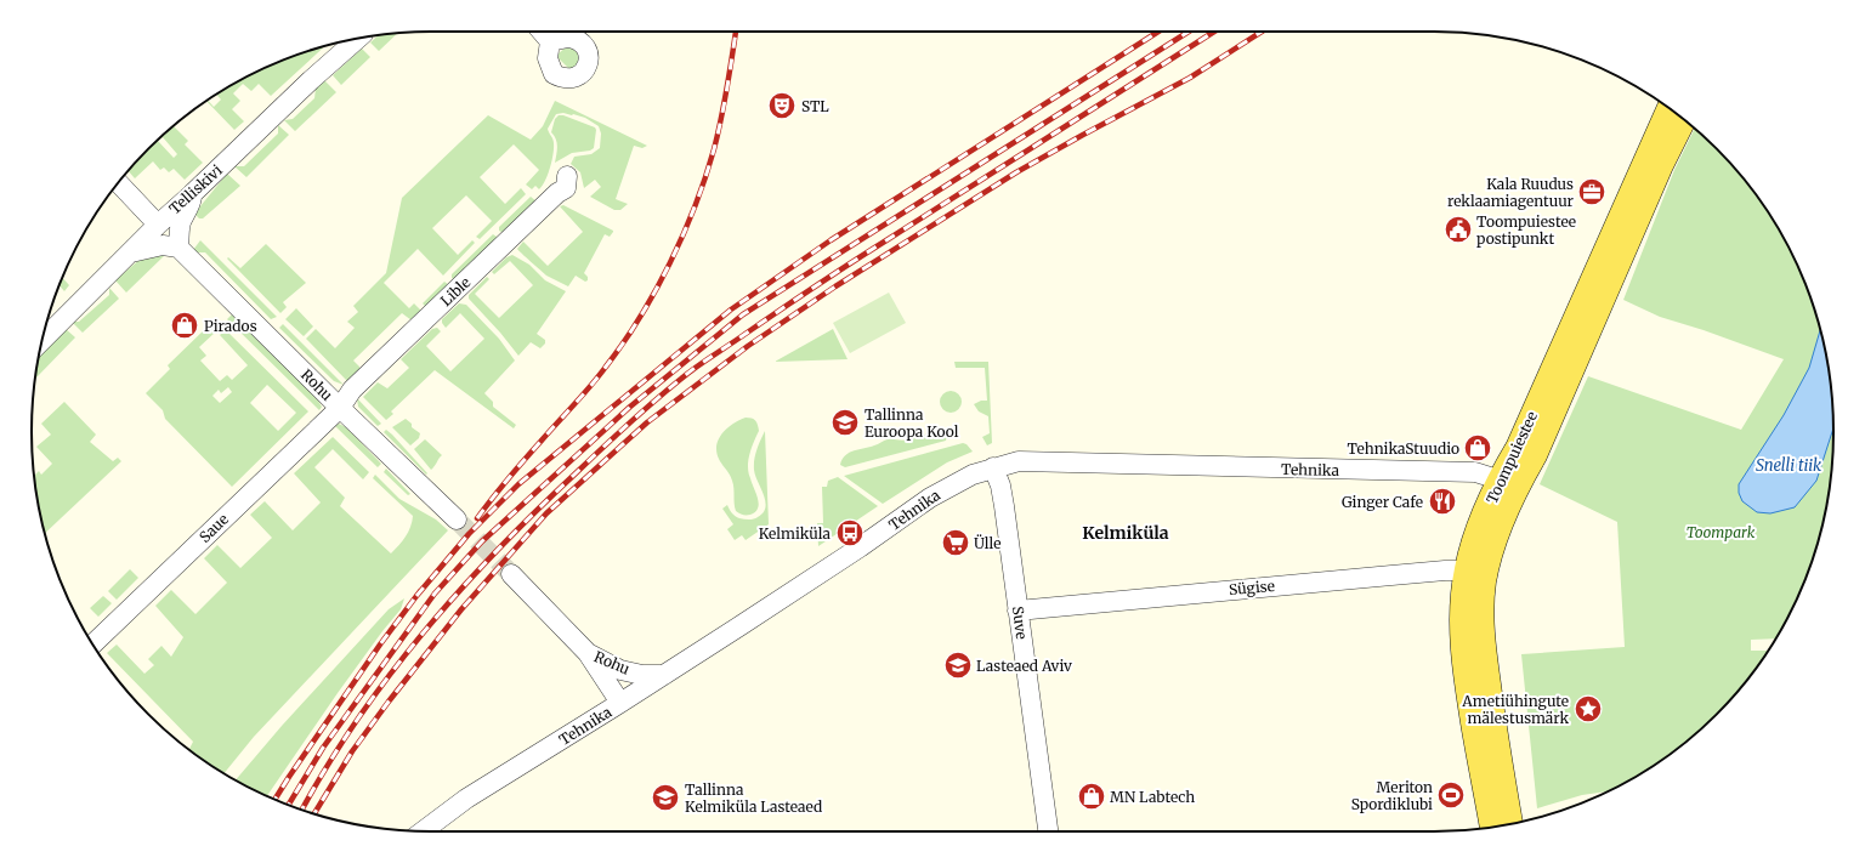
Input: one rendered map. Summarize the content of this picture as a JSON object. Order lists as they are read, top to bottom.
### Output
{
  "streets": {
    "main road": ["Toompuiestee"],
    "street": [
      "Telliskivi",
      "Lible",
      "Rohu",
      "Tehnika",
      "Saue",
      "Sügise",
      "Suve"
    ]
  },
  "crossings": [
    ["Lible", "Rohu"],
    ["Lible", "Saue"],
    ["Rohu", "Tehnika"],
    ["Rohu", "Saue"],
    ["Toompuiestee", "Tehnika"],
    ["Toompuiestee", "Sügise"],
    ["Tehnika", "Suve"],
    ["Sügise", "Suve"]
  ],
  "districts": ["Kelmiküla"],
  "water": ["Snelli tiik"],
  "parks": ["Toompark"],
  "places": {
    "theatre": ["STL"],
    "office": ["Kala Ruudus reklaamiagentuur"],
    "public building": ["Toompuiestee postipunkt"],
    "shop": ["Pirados", "TehnikaStuudio", "MN Labtech"],
    "school or university": ["Tallinna Euroopa Kool", "Lasteaed Aviv", "Tallinna Kelmiküla Lasteaed"],
    "restaurant": ["Ginger Cafe"],
    "bus stop": ["Kelmiküla"],
    "supermarket": ["Ülle"],
    "place": ["Ametiühingute mälestusmärk"],
    "sports": ["Meriton Spordiklubi"]
  }
}
